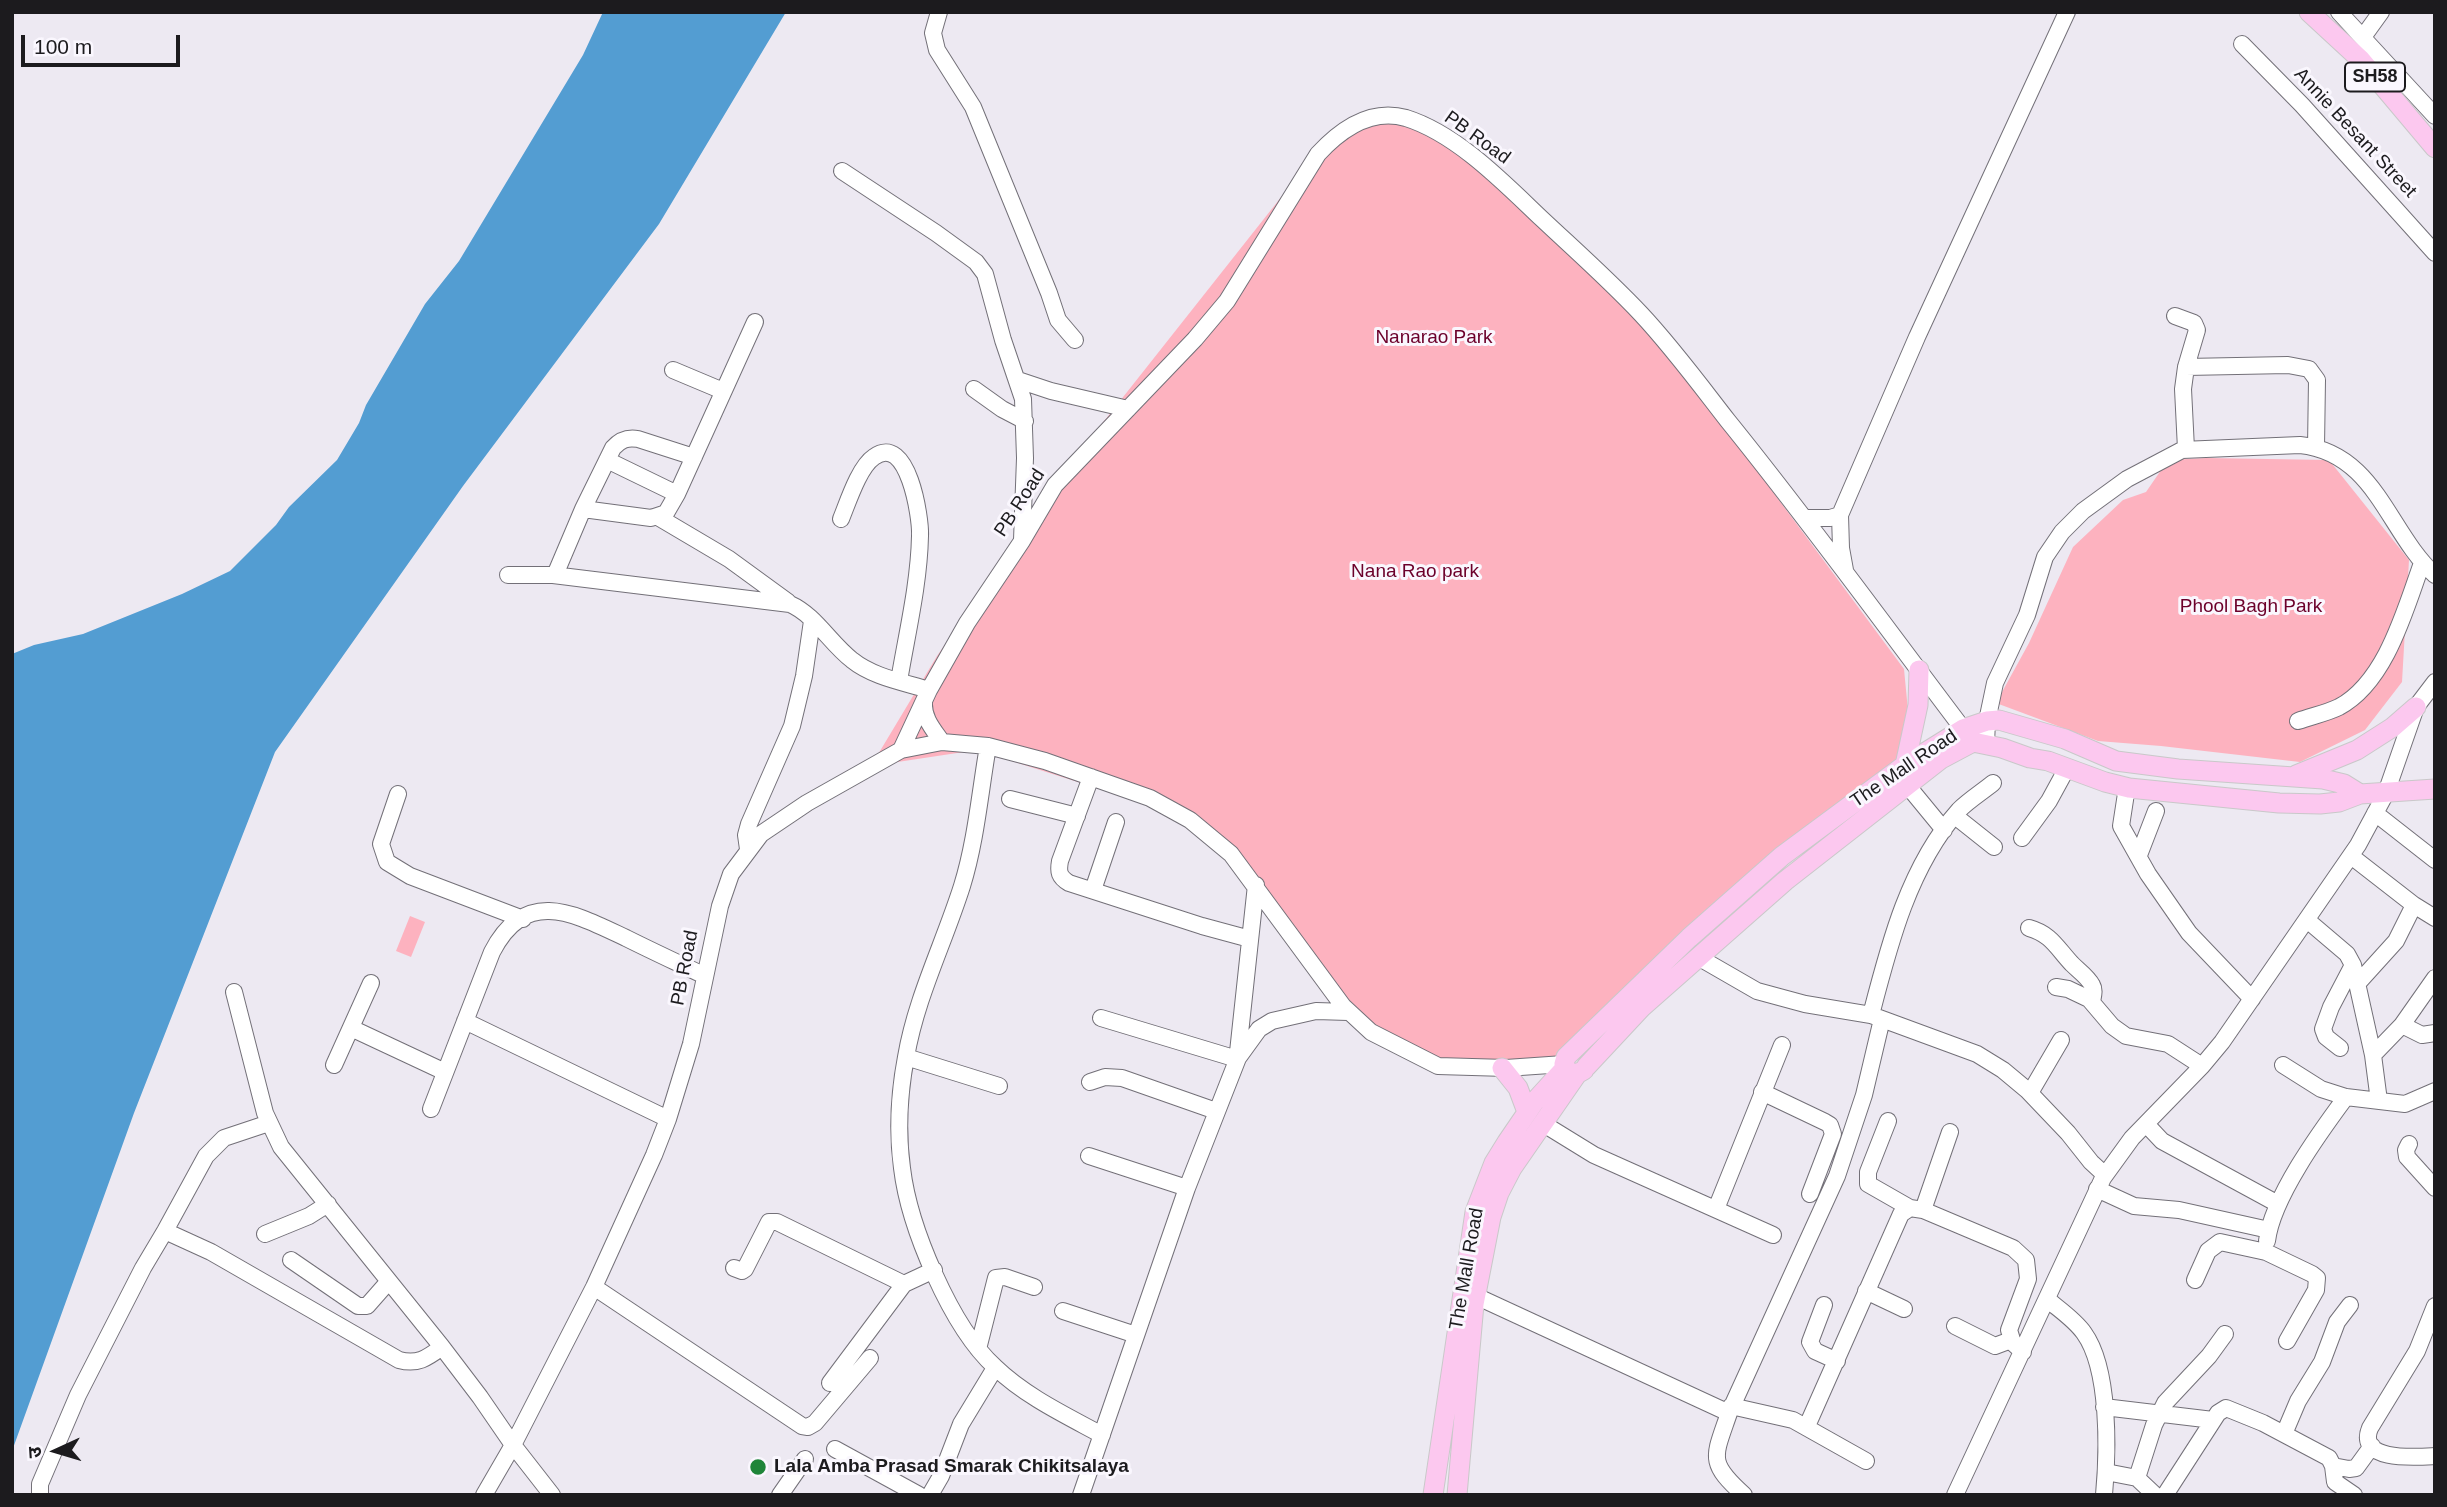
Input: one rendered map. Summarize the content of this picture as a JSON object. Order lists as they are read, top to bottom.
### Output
{
  "streets": {
    "main road": ["SH58", "The Mall Road"],
    "street": ["Annie Besant Street", "PB Road"]
  },
  "crossings": [
    ["PB Road", "The Mall Road"]
  ],
  "parks": ["Nanarao Park", "Nana Rao park", "Phool Bagh Park"],
  "places": ["Lala Amba Prasad Smarak Chikitsalaya"],
  "scale_bar": "100 m",
  "north": "left"
}
